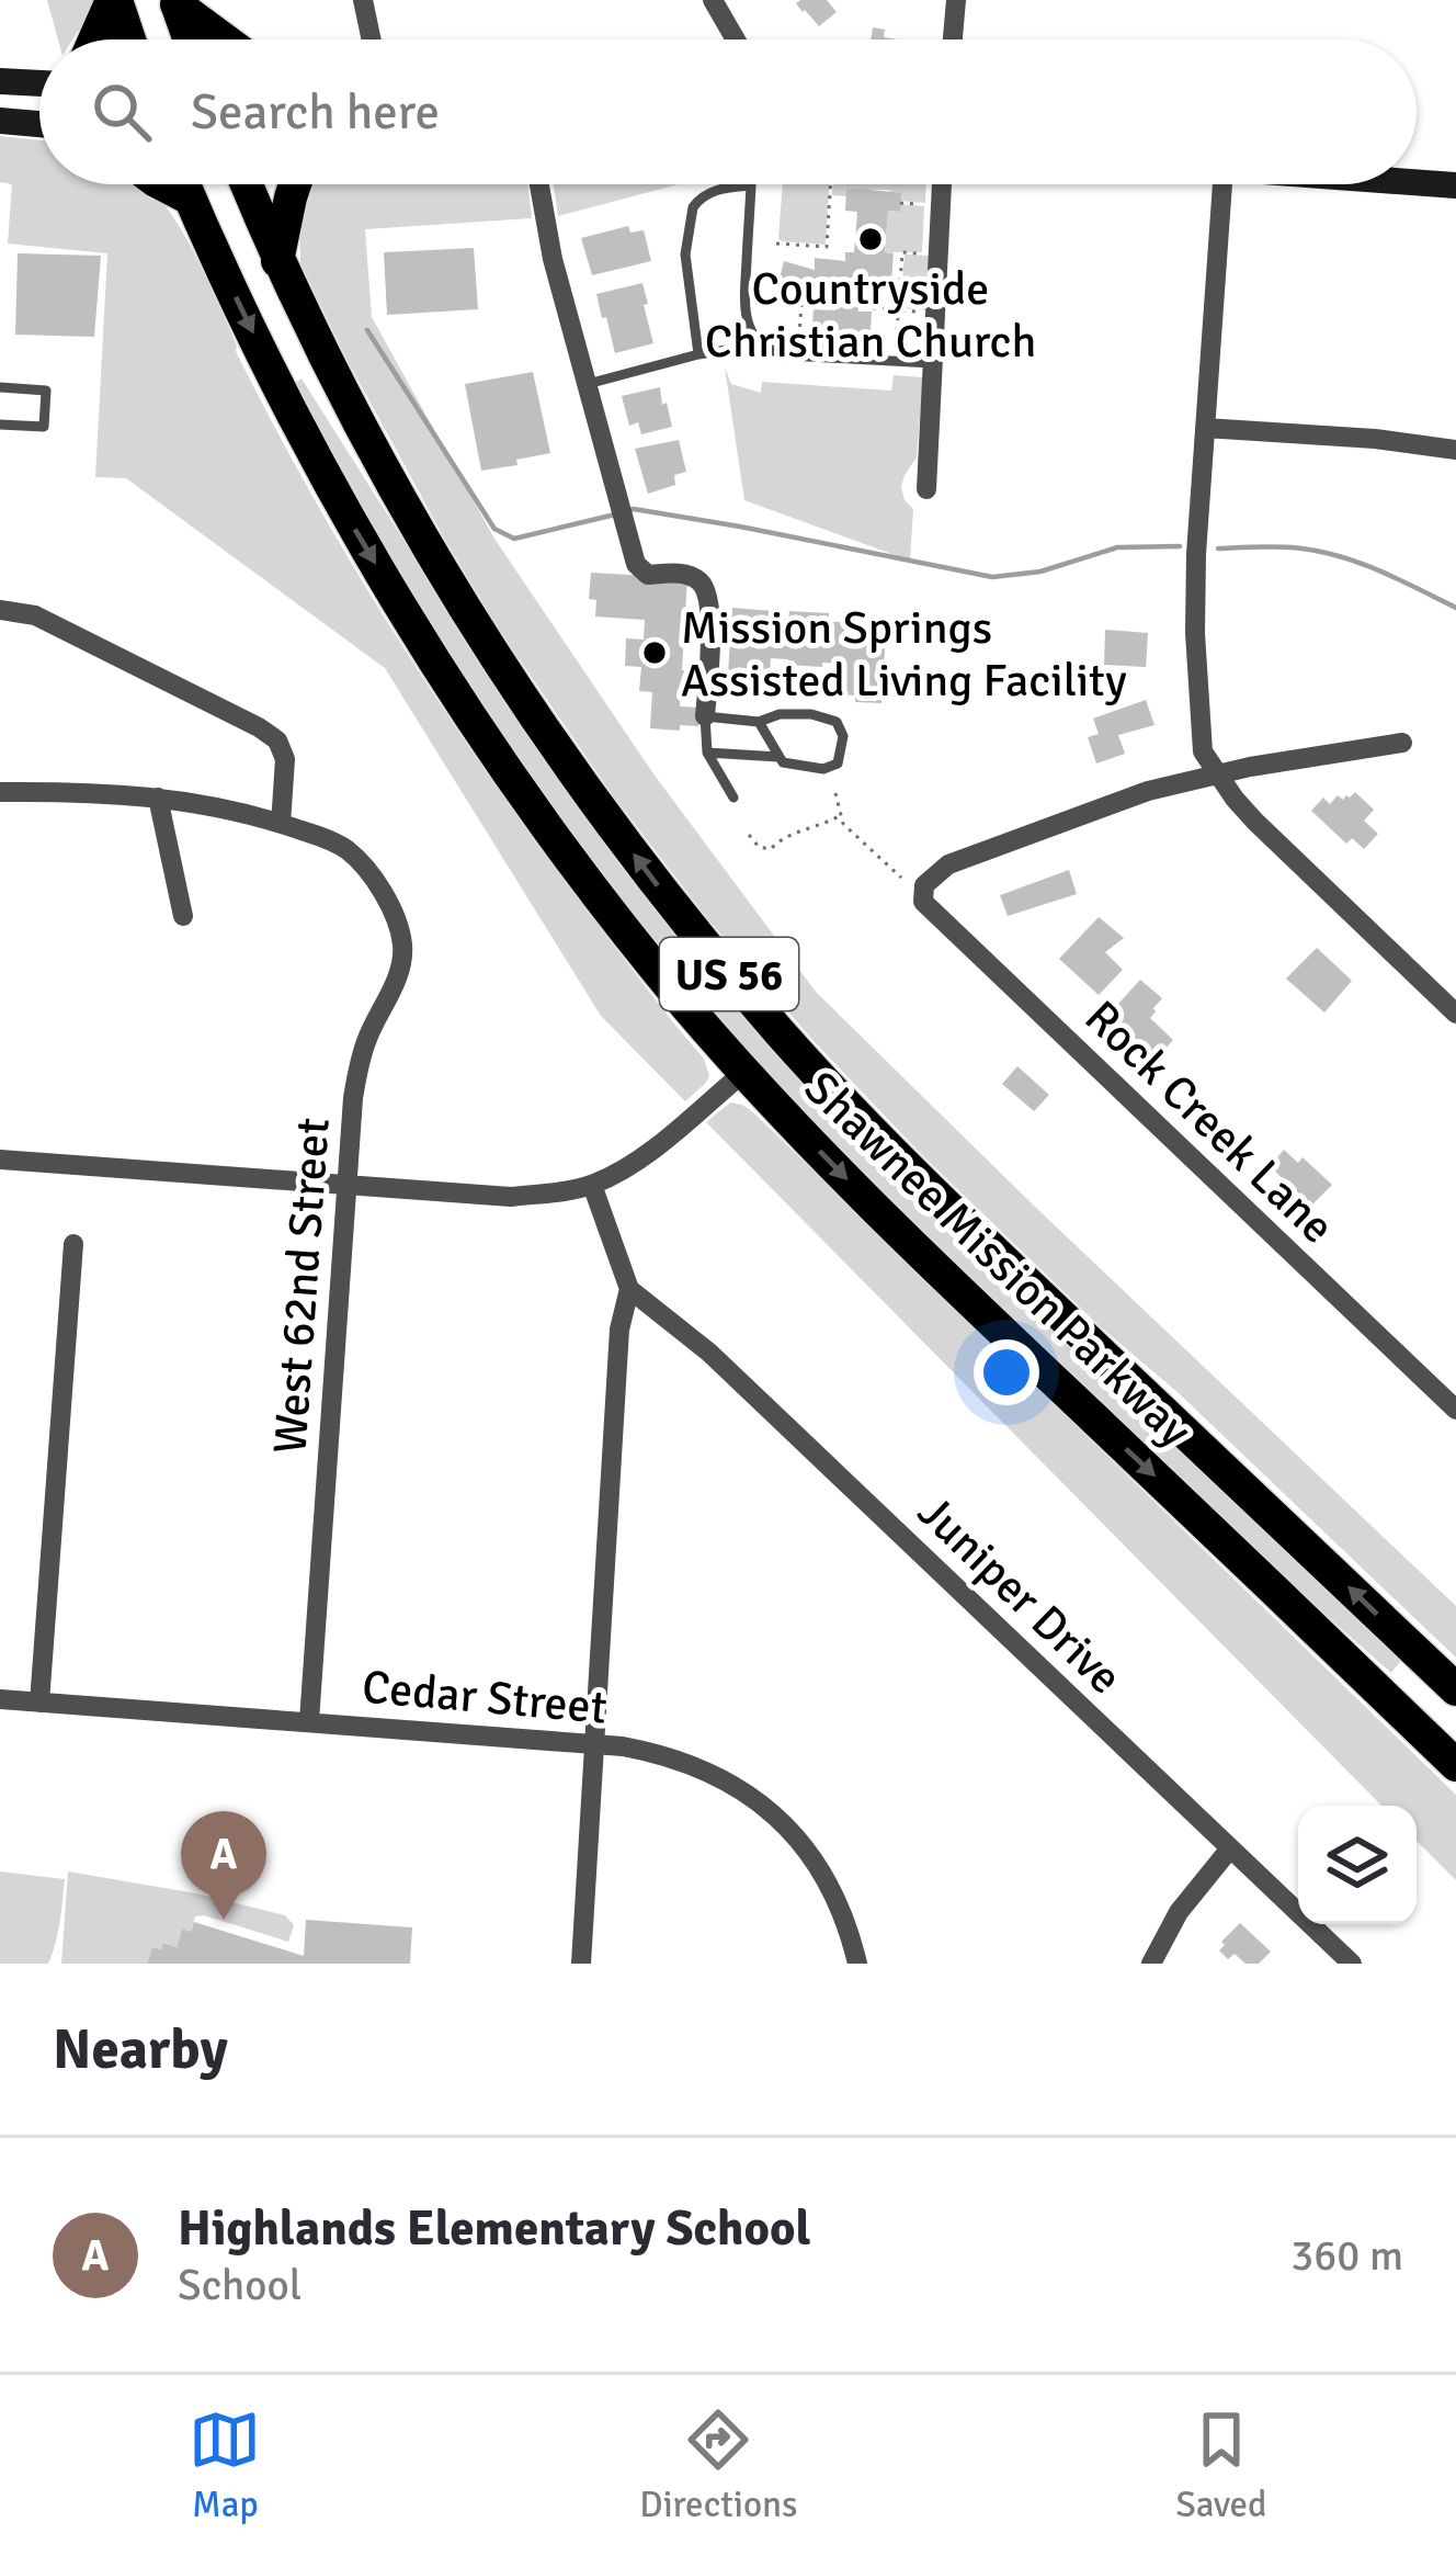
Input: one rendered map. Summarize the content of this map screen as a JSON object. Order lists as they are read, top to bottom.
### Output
{
  "streets": {
    "highway": ["US 56", "Shawnee Mission Parkway"],
    "street": [
      "Rock Creek Lane",
      "West 62nd Street",
      "Juniper Drive",
      "Cedar Street"
    ]
  },
  "crossings": [
    ["West 62nd Street", "Cedar Street"]
  ],
  "places": ["Countryside Christian Church", "Mission Springs Assisted Living Facility"],
  "page": {
    "search": "Search here",
    "pins": "A",
    "heading": "Nearby",
    "list": [
      {
        "mark": "A",
        "name": "Highlands Elementary School",
        "note": "School",
        "value": "360 m"
      }
    ],
    "nav": ["Map", "Directions", "Saved"]
  }
}
